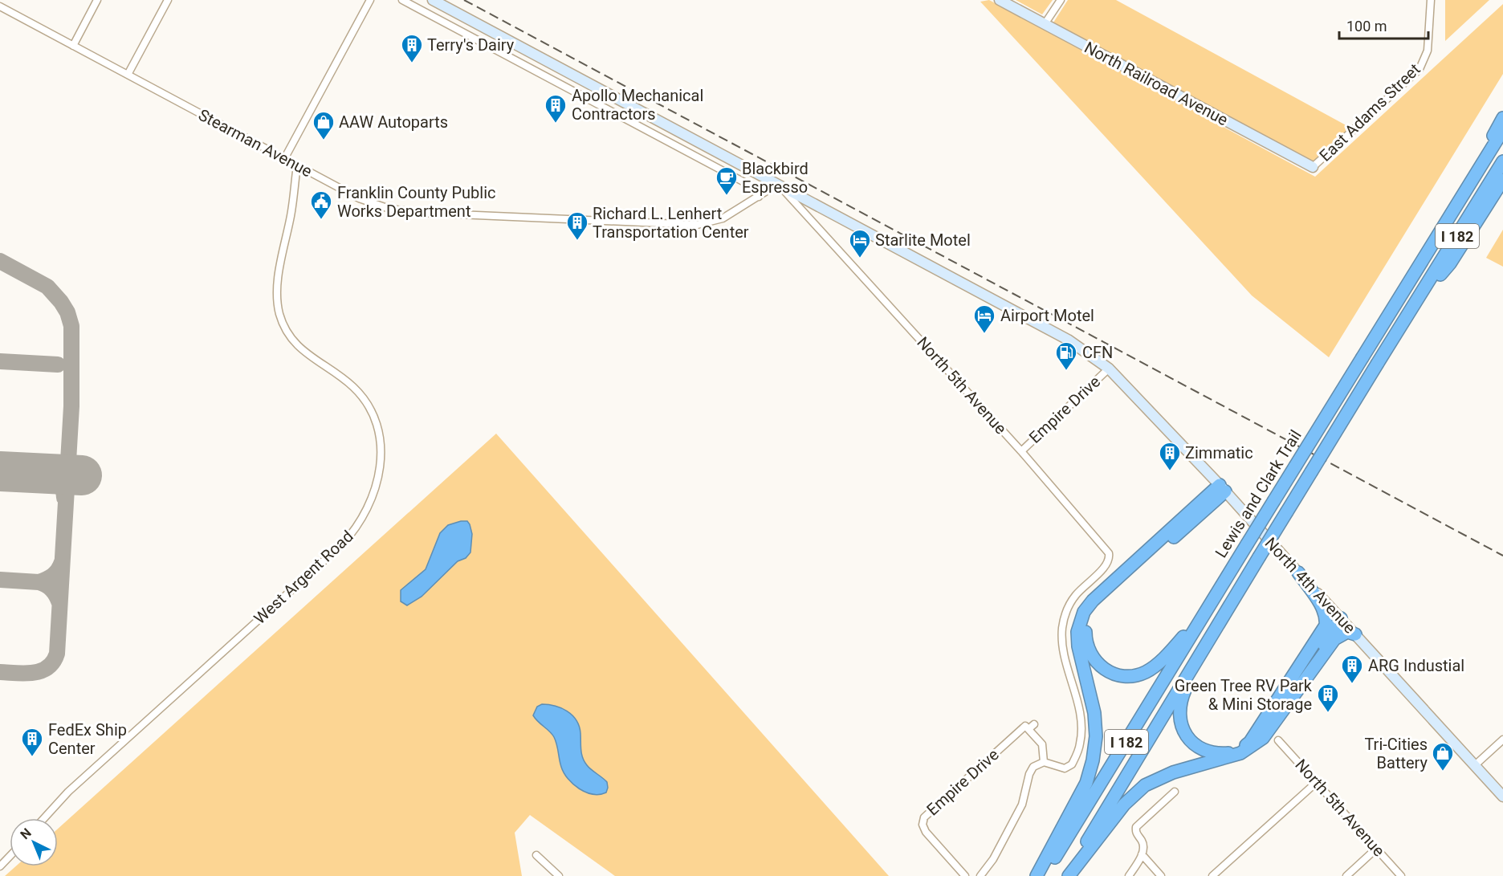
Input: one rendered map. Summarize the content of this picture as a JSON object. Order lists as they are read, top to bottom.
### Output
{
  "streets": {
    "highway": ["I 182", "Lewis and Clark Trail"],
    "main road": ["North Railroad Avenue", "North 4th Avenue"],
    "street": [
      "East Adams Street",
      "Stearman Avenue",
      "North 5th Avenue",
      "Empire Drive",
      "West Argent Road"
    ]
  },
  "crossings": [
    ["North Railroad Avenue", "East Adams Street"],
    ["Stearman Avenue", "North 5th Avenue"],
    ["Stearman Avenue", "West Argent Road"],
    ["Stearman Avenue", "North 4th Avenue"],
    ["North 5th Avenue", "Empire Drive"],
    ["North 5th Avenue", "North 4th Avenue"],
    ["Empire Drive", "North 4th Avenue"]
  ],
  "places": {
    "building": [
      "Terry's Dairy",
      "Apollo Mechanical Contractors",
      "Richard L. Lenhert Transportation Center",
      "Zimmatic",
      "ARG Industial",
      "Green Tree RV Park & Mini Storage",
      "FedEx Ship Center"
    ],
    "shop": ["AAW Autoparts", "Tri-Cities Battery"],
    "cafe": ["Blackbird Espresso"],
    "public building": ["Franklin County Public Works Department"],
    "hotel": ["Starlite Motel", "Airport Motel"],
    "fuel station": ["CFN"]
  },
  "scale_bar": "100 m",
  "north": "top left"
}
